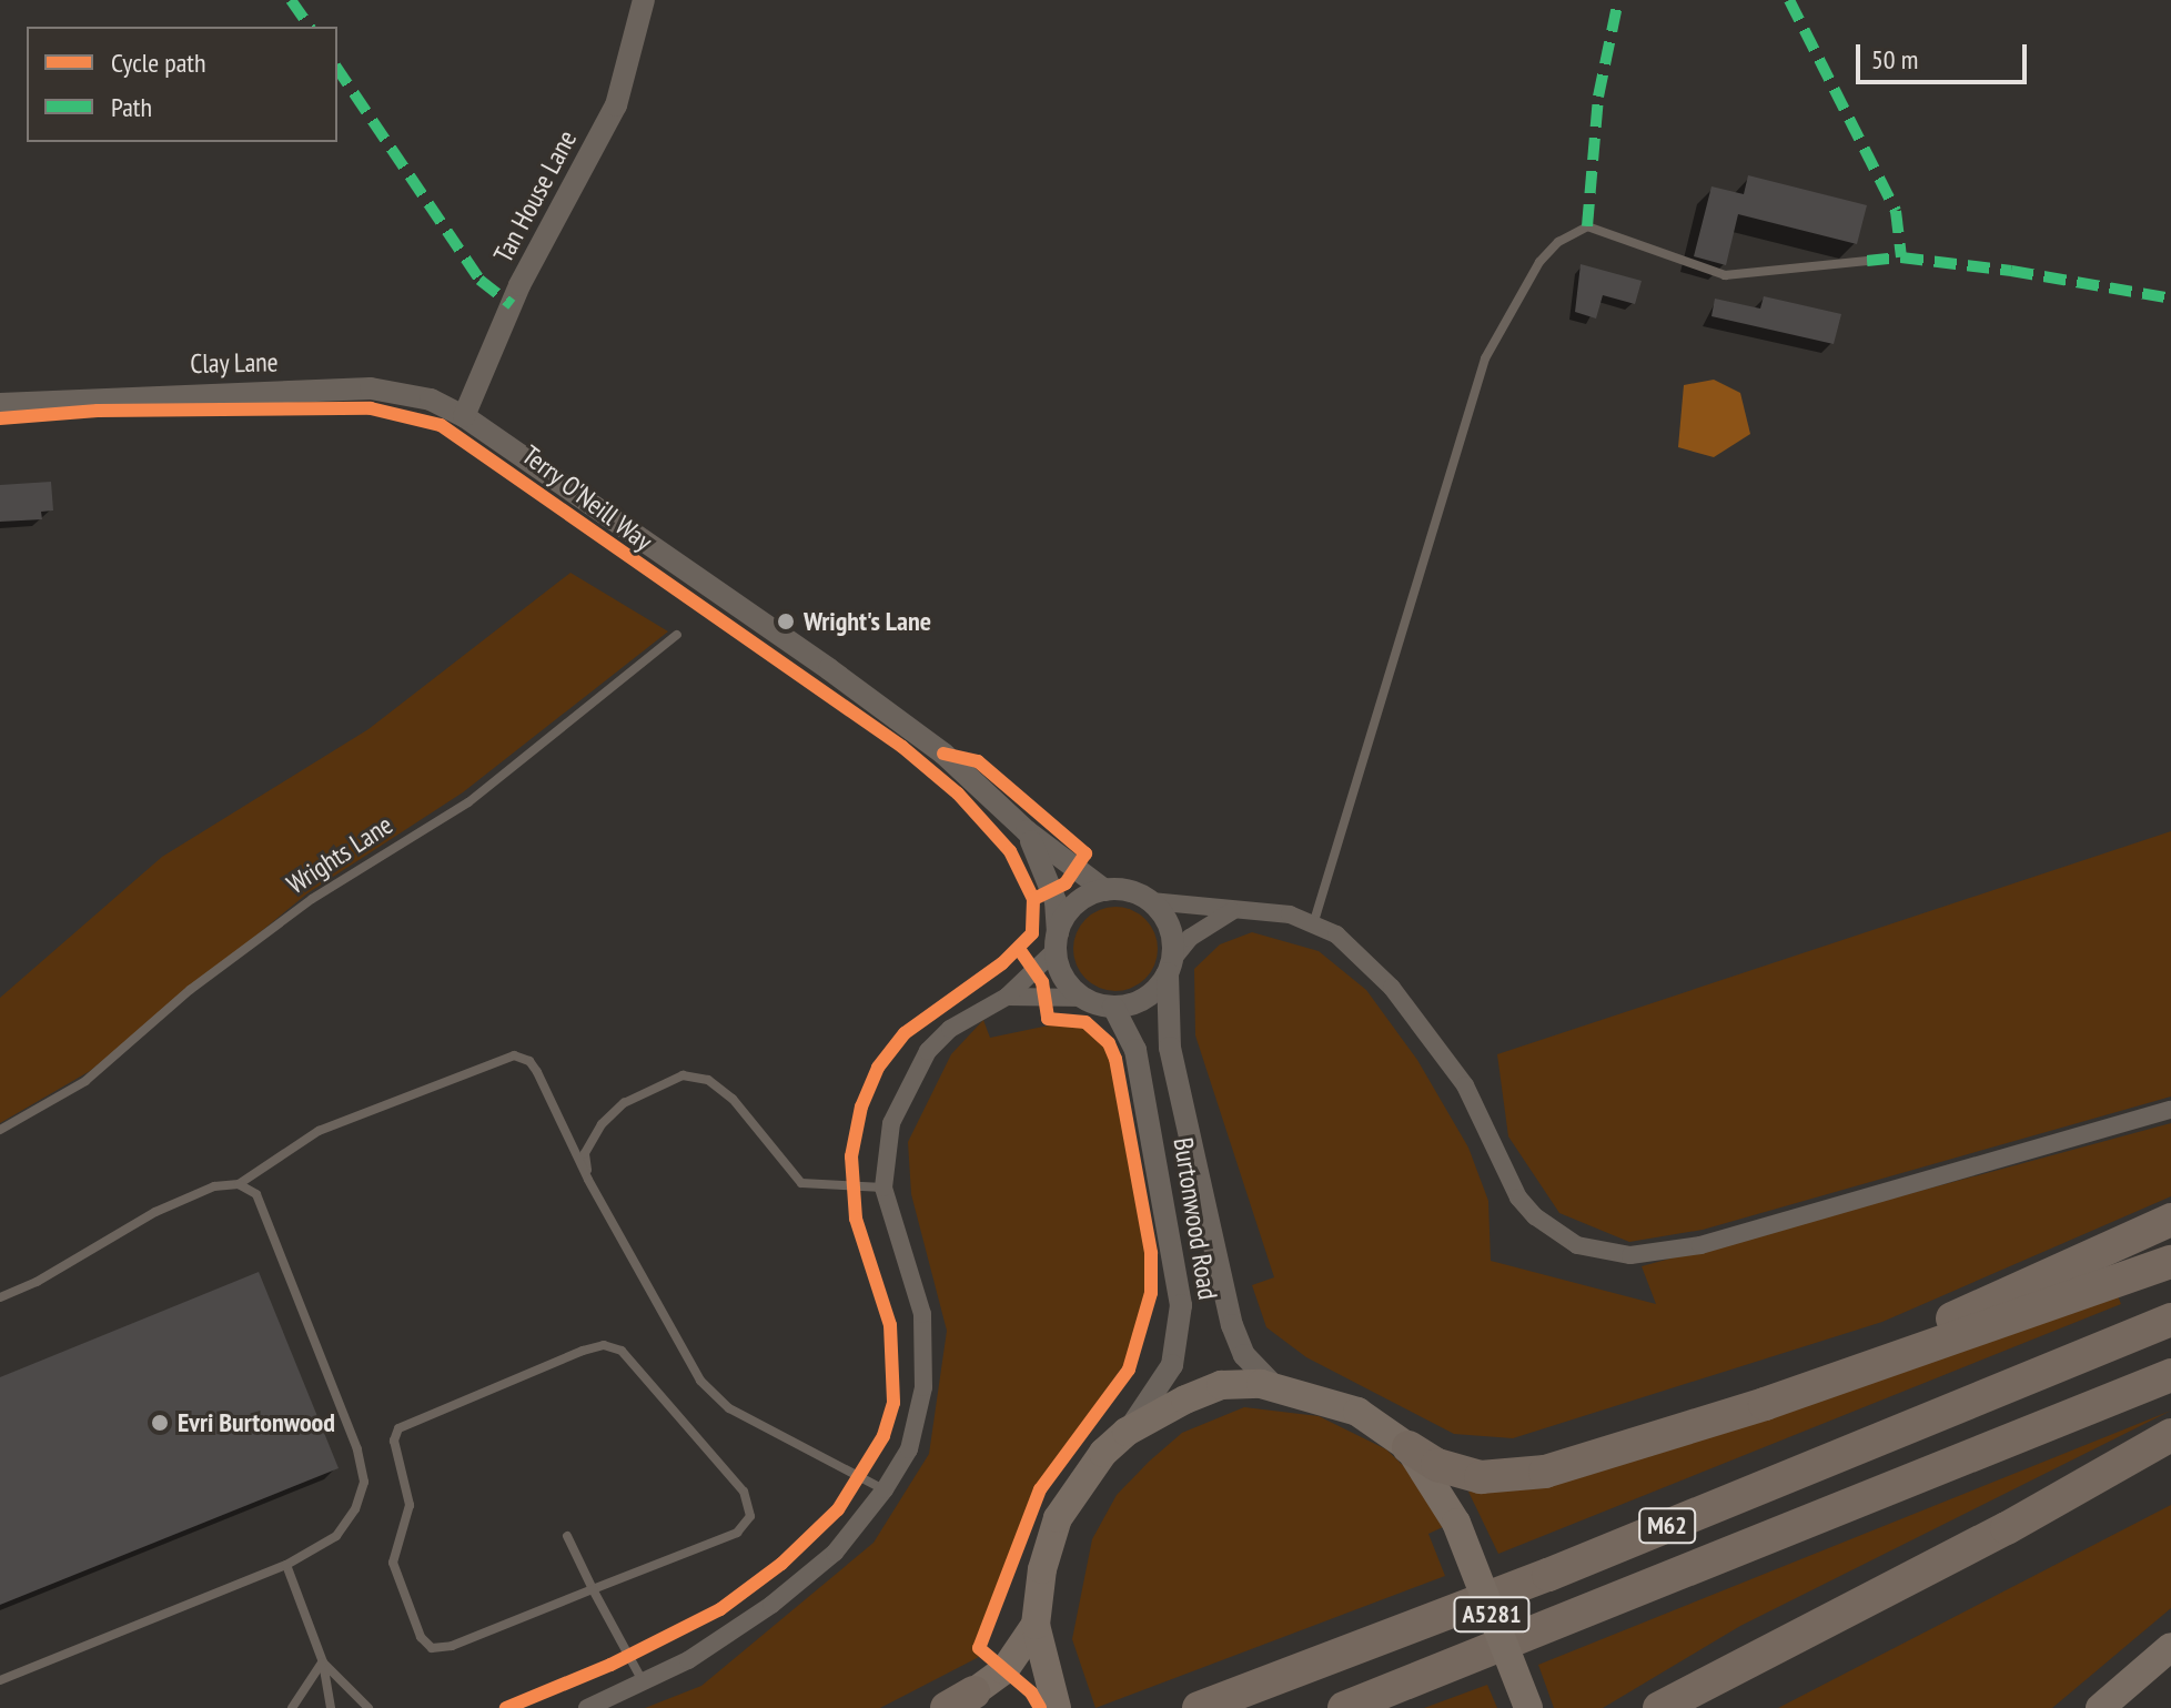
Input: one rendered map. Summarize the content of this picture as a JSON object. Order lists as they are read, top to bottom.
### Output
{
  "streets": {
    "highway": ["M62"],
    "main road": ["A5281"],
    "street": ["Tan House Lane", "Clay Lane", "Burtonwood Road"],
    "lane": ["Wrights Lane"],
    "cycle path": ["Terry O'Neill Way"]
  },
  "crossings": [
    ["Tan House Lane", "Clay Lane"],
    ["Burtonwood Road", "A5281"]
  ],
  "places": ["Wright's Lane", "Evri Burtonwood"],
  "legend": ["Cycle path", "Path"],
  "scale_bar": "50 m"
}
